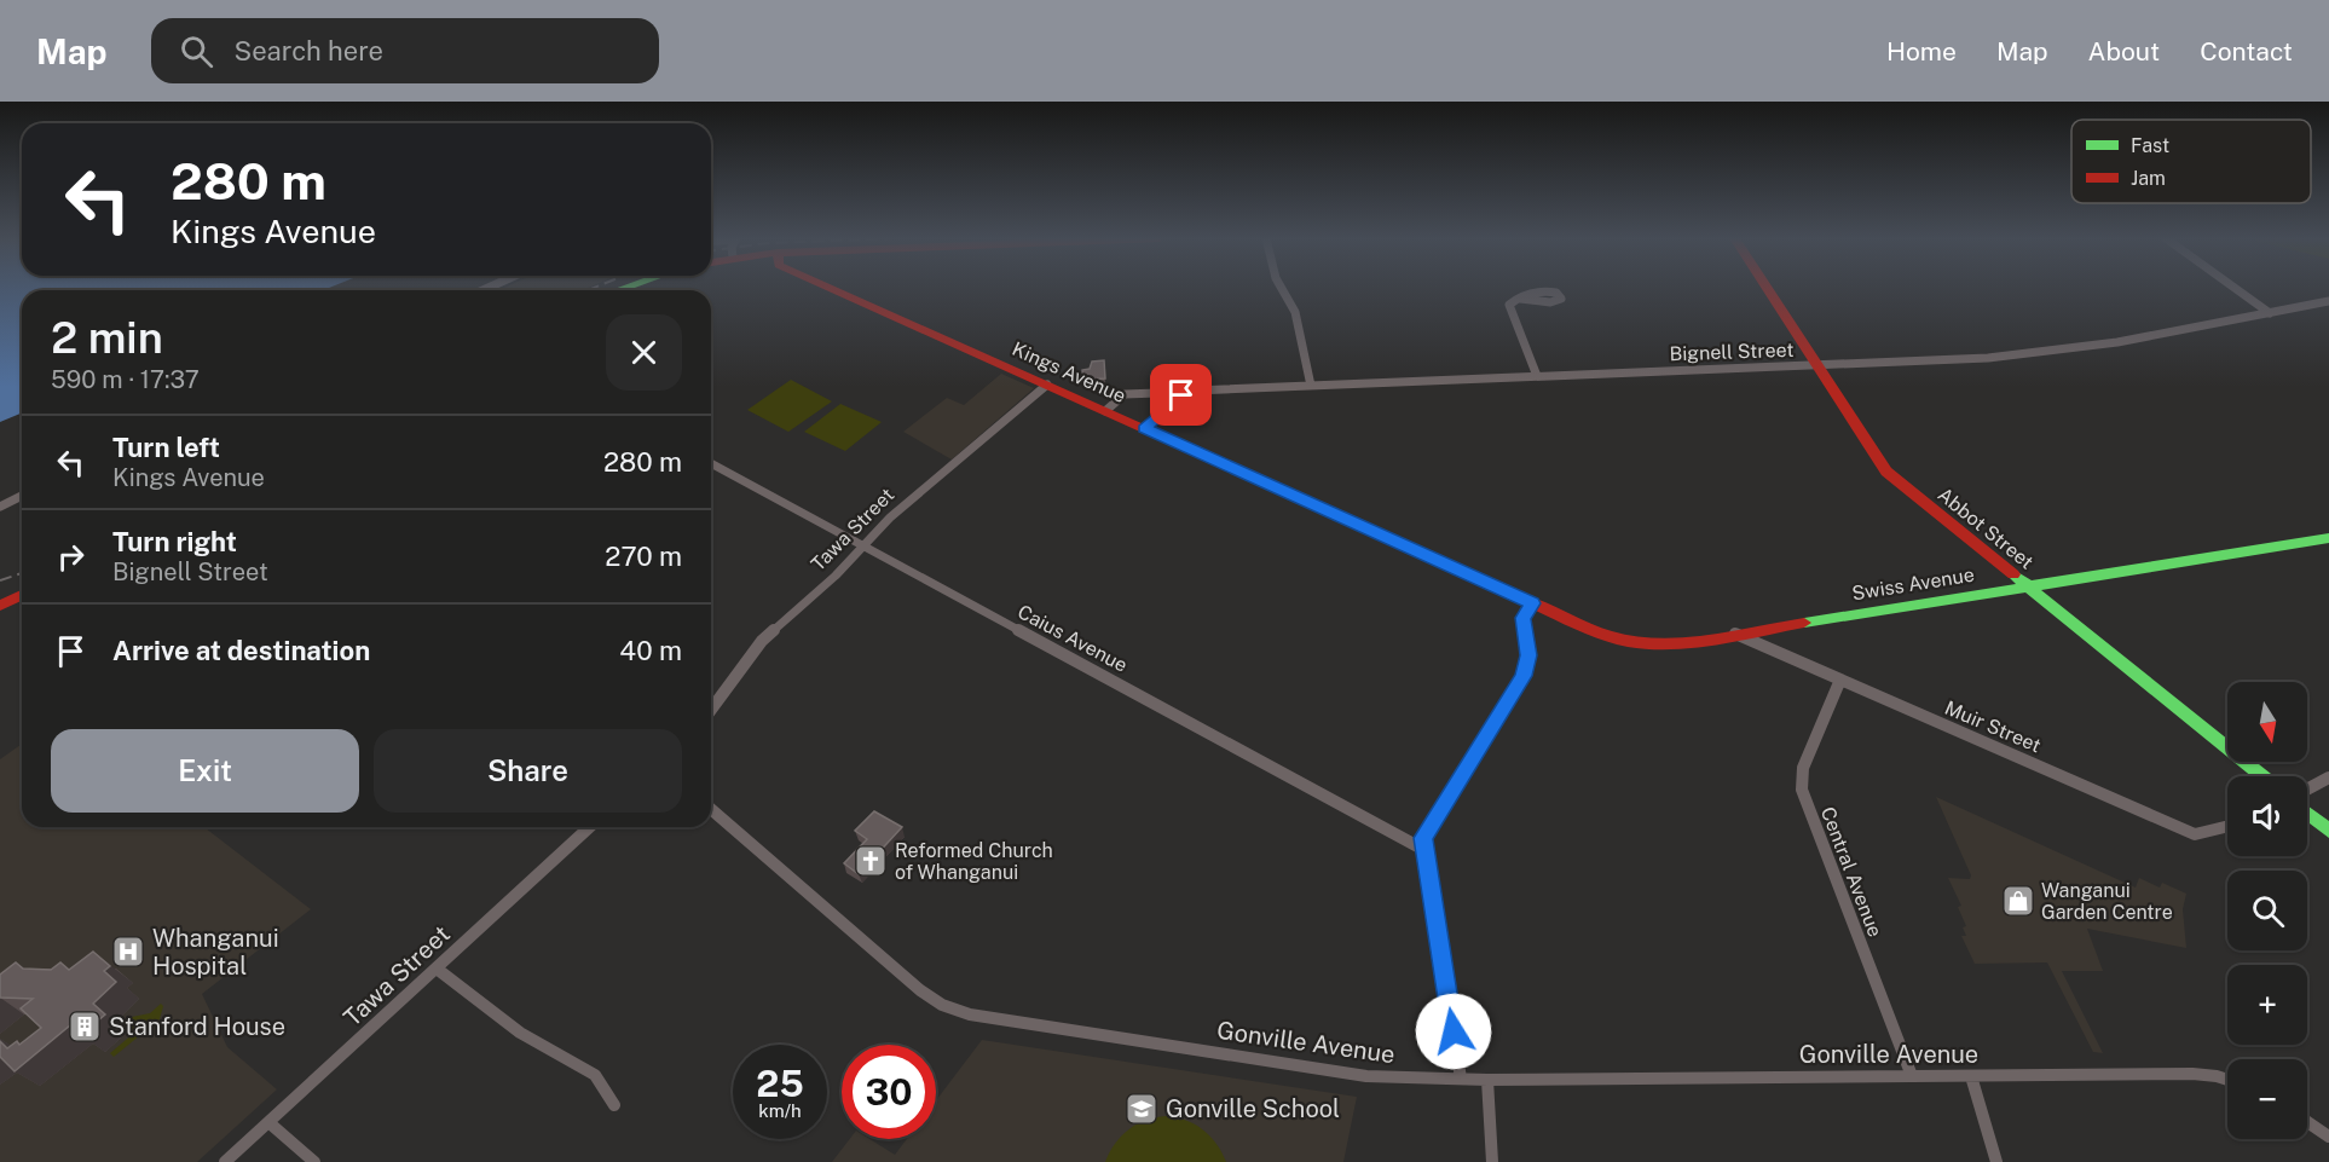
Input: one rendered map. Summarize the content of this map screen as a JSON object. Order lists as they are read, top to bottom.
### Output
{
  "streets": {
    "street": [
      "Bignell Street",
      "Kings Avenue",
      "Abbot Street",
      "Tawa Street",
      "Swiss Avenue",
      "Caius Avenue",
      "Muir Street",
      "Central Avenue",
      "Gonville Avenue"
    ]
  },
  "crossings": [
    ["Bignell Street", "Kings Avenue"],
    ["Bignell Street", "Abbot Street"],
    ["Kings Avenue", "Tawa Street"],
    ["Kings Avenue", "Swiss Avenue"],
    ["Abbot Street", "Swiss Avenue"],
    ["Tawa Street", "Caius Avenue"],
    ["Swiss Avenue", "Muir Street"],
    ["Muir Street", "Central Avenue"],
    ["Central Avenue", "Gonville Avenue"]
  ],
  "places": {
    "church": ["Reformed Church of Whanganui"],
    "shop": ["Wanganui Garden Centre"],
    "hospital": ["Whanganui Hospital"],
    "building": ["Stanford House"],
    "school or university": ["Gonville School"]
  },
  "legend": ["Fast", "Jam"],
  "north": "bottom",
  "page": {
    "header": "Map",
    "search": "Search here",
    "nav": [
      "Home",
      "Map",
      "About",
      "Contact"
    ],
    "turn": ["280 m", "Kings Avenue"],
    "heading": ["2 min", "590 m · 17:37"],
    "list": [
      {
        "name": "Turn left",
        "note": "Kings Avenue",
        "value": "280 m"
      },
      {
        "name": "Turn right",
        "note": "Bignell Street",
        "value": "270 m"
      },
      {
        "name": "Arrive at destination",
        "value": "40 m"
      }
    ],
    "map_buttons": ["+", "−"],
    "buttons": ["Exit", "Share"],
    "speed": "25 km/h",
    "limit": "30"
  }
}
